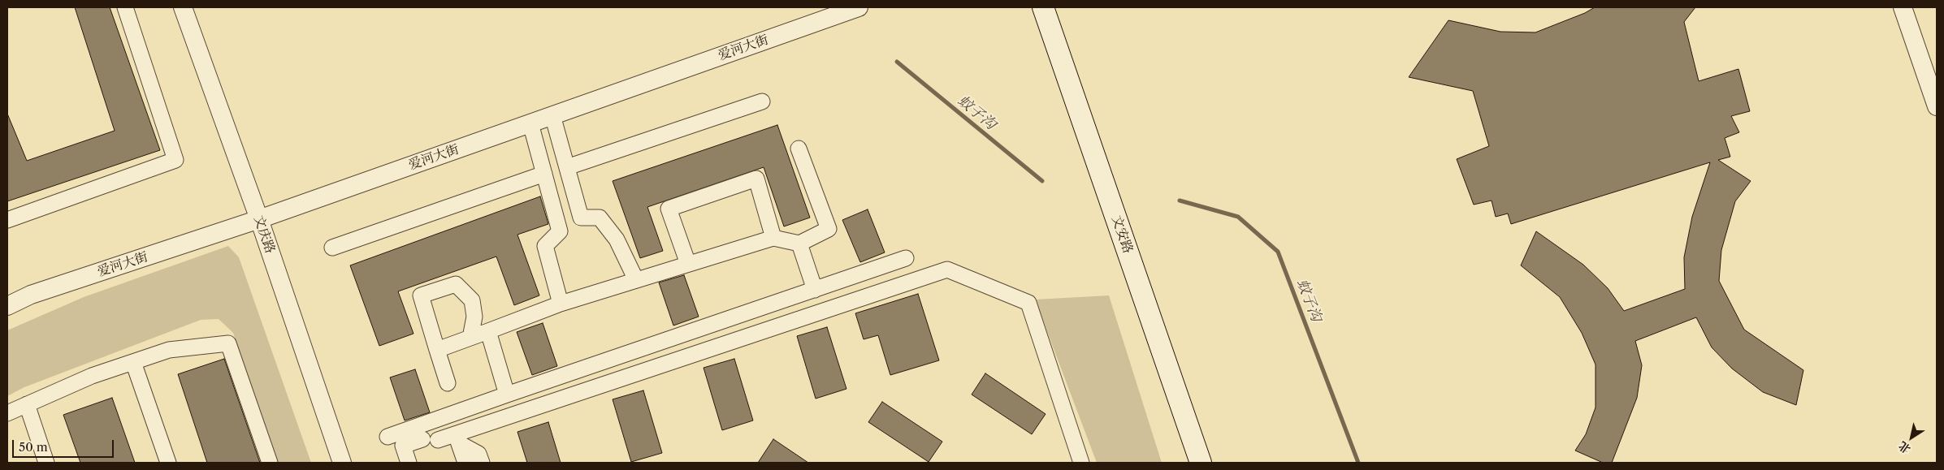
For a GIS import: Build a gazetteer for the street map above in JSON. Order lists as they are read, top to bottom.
{
  "streets": {
    "main road": ["文安路"],
    "street": ["爱河大街", "文庆路"]
  },
  "crossings": [
    ["爱河大街", "文庆路"]
  ],
  "water": ["蚊子沟"],
  "scale_bar": "50 m",
  "north": "bottom left"
}
